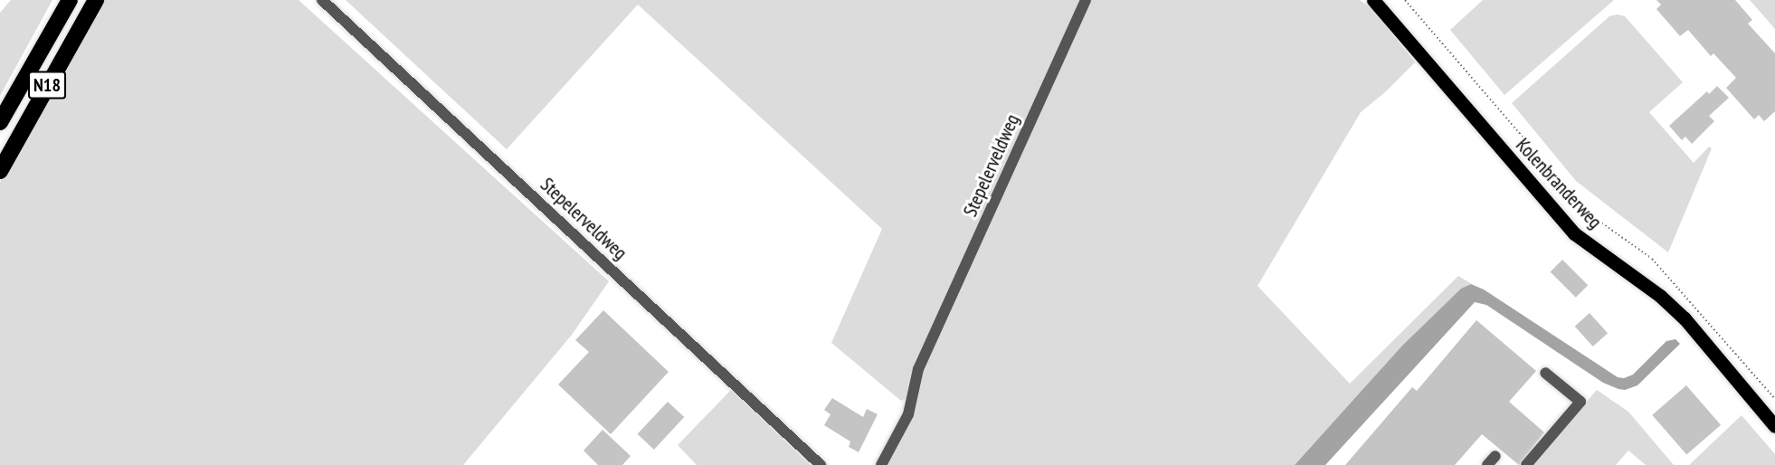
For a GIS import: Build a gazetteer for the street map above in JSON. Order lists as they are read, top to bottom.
{
  "streets": {
    "highway": ["N18"],
    "main road": ["Kolenbranderweg"],
    "street": ["Stepelerveldweg"]
  }
}
